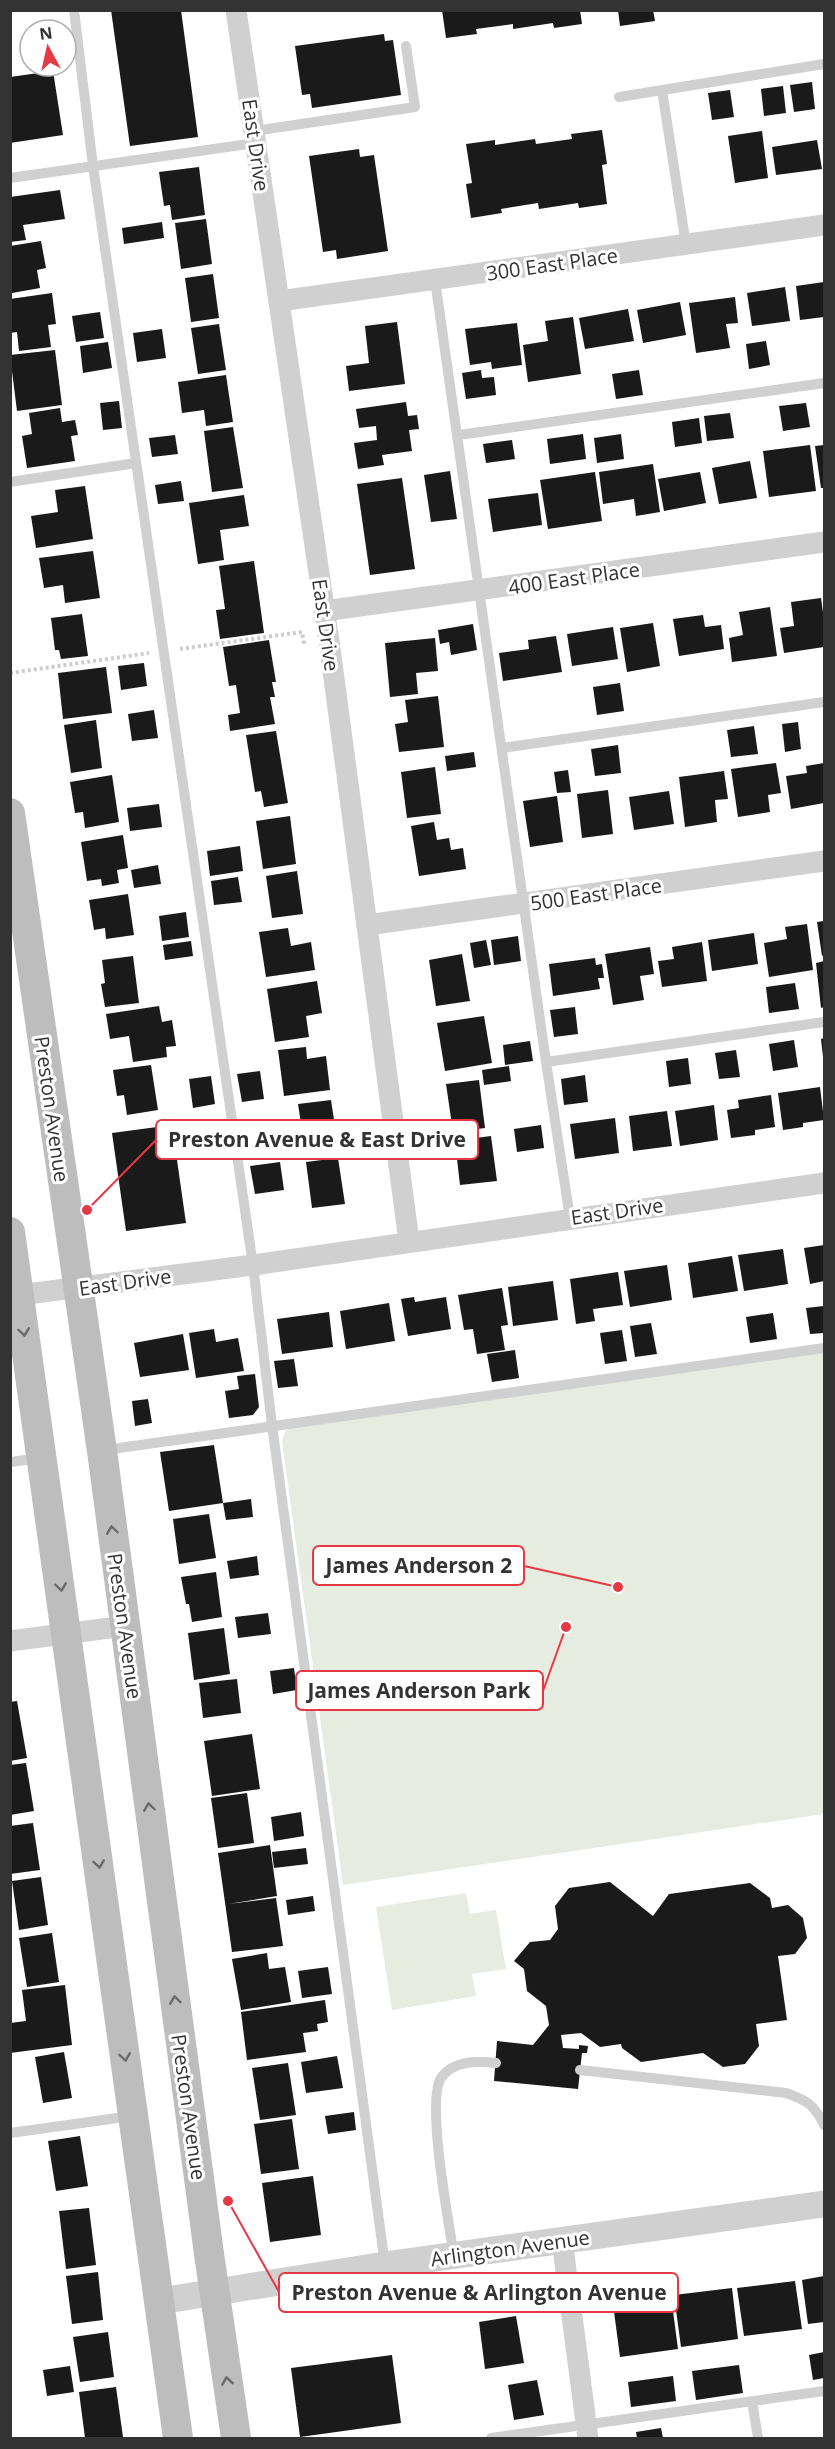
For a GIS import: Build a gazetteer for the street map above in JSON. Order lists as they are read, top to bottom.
{
  "streets": {
    "main road": ["Preston Avenue"],
    "street": [
      "East Drive",
      "300 East Place",
      "400 East Place",
      "500 East Place",
      "Arlington Avenue"
    ]
  },
  "crossings": [
    ["East Drive", "300 East Place"],
    ["East Drive", "400 East Place"],
    ["East Drive", "500 East Place"],
    ["East Drive", "Preston Avenue"],
    ["Preston Avenue", "Arlington Avenue"]
  ],
  "places": [
    "Preston Avenue & East Drive",
    "James Anderson 2",
    "James Anderson Park",
    "Preston Avenue & Arlington Avenue"
  ],
  "north": "top"
}
